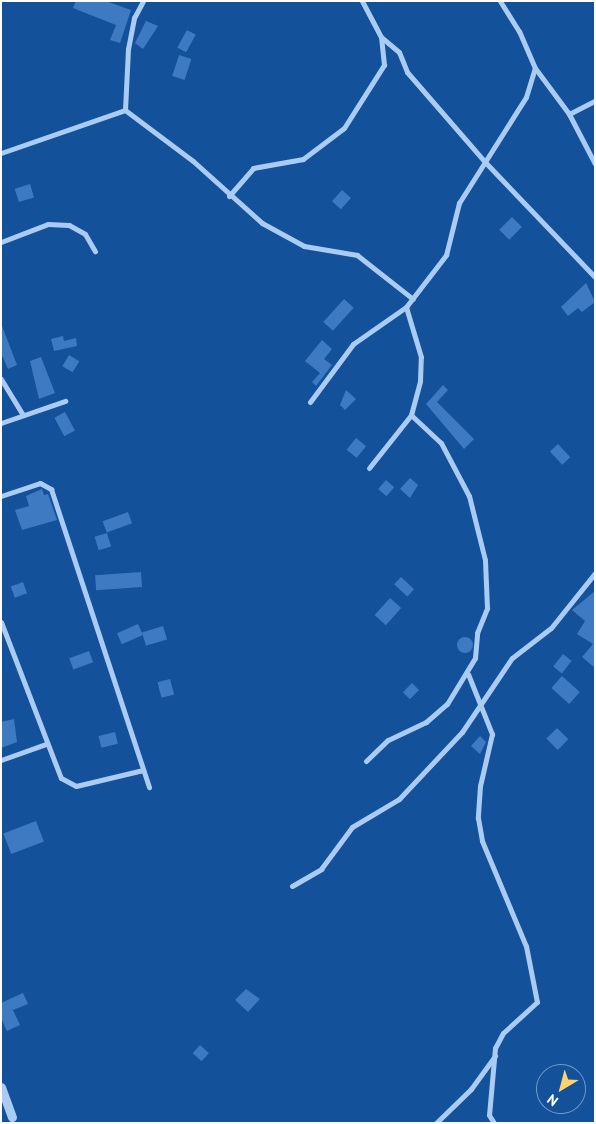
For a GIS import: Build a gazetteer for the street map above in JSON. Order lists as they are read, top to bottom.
{
  "north": "bottom left"
}
